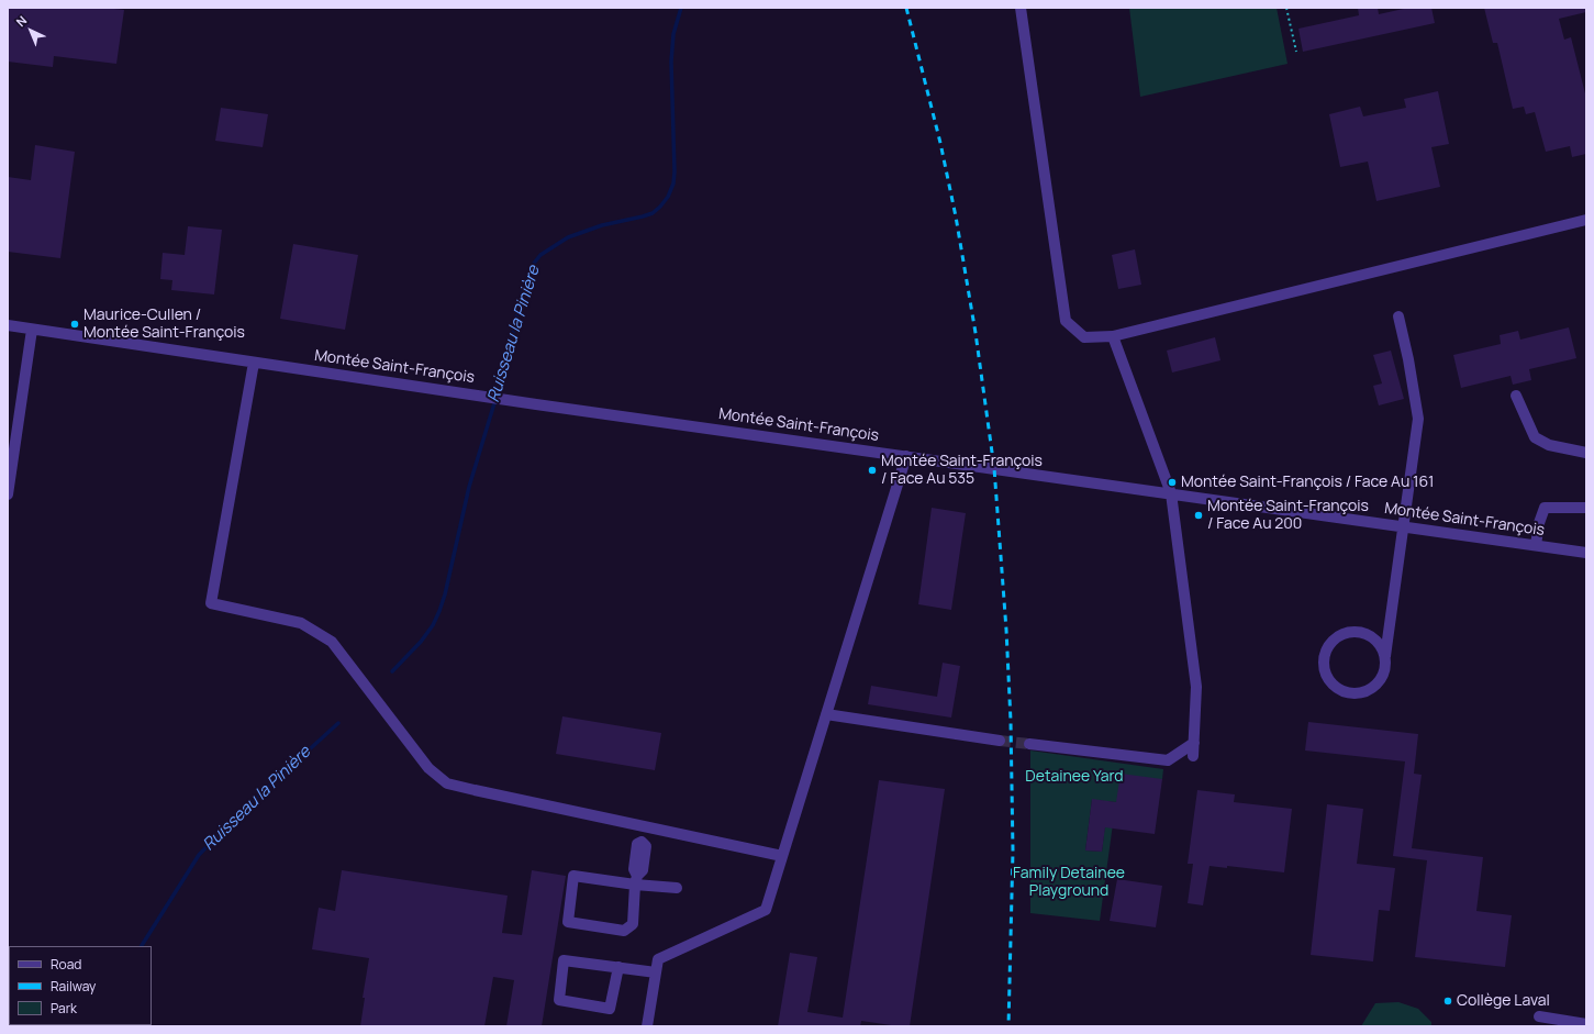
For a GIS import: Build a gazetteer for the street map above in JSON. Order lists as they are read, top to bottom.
{
  "streets": {
    "street": ["Montée Saint-François"]
  },
  "water": ["Ruisseau la Pinière"],
  "parks": ["Detainee Yard", "Family Detainee Playground"],
  "places": [
    "Maurice-Cullen / Montée Saint-François",
    "Montée Saint-François / Face Au 535",
    "Montée Saint-François / Face Au 161",
    "Montée Saint-François / Face Au 200",
    "Collège Laval"
  ],
  "legend": ["Road", "Railway", "Park"],
  "north": "top left"
}
